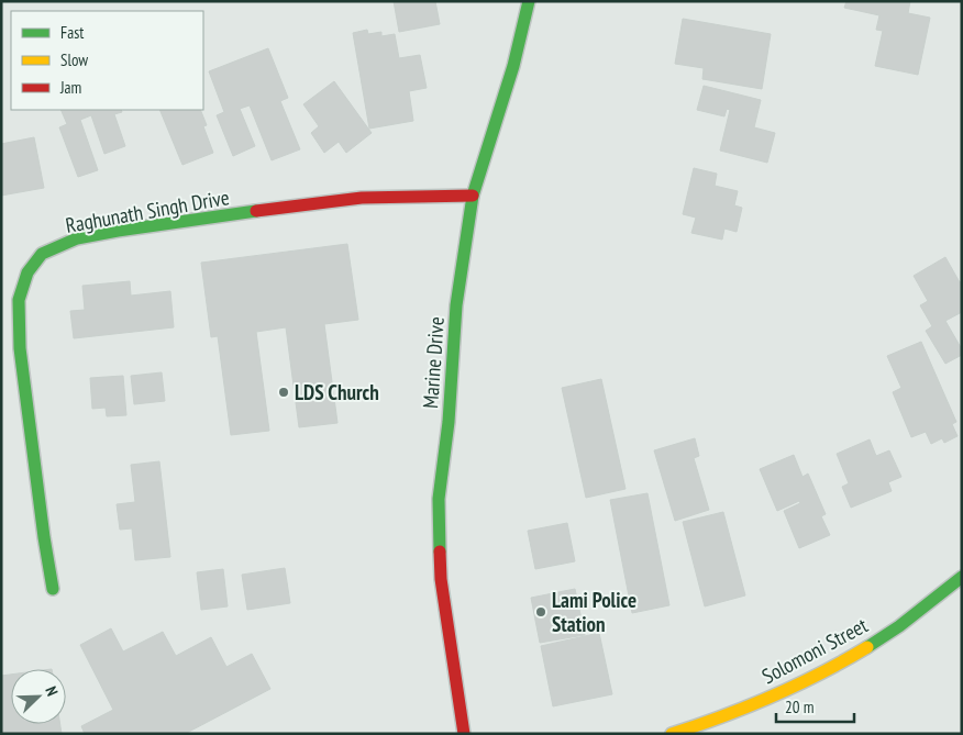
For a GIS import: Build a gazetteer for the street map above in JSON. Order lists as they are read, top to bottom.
{
  "streets": {
    "main road": ["Raghunath Singh Drive", "Marine Drive", "Solomoni Street"]
  },
  "crossings": [
    ["Raghunath Singh Drive", "Marine Drive"]
  ],
  "places": ["LDS Church", "Lami Police Station"],
  "legend": ["Fast", "Slow", "Jam"],
  "scale_bar": "20 m",
  "north": "top right"
}
